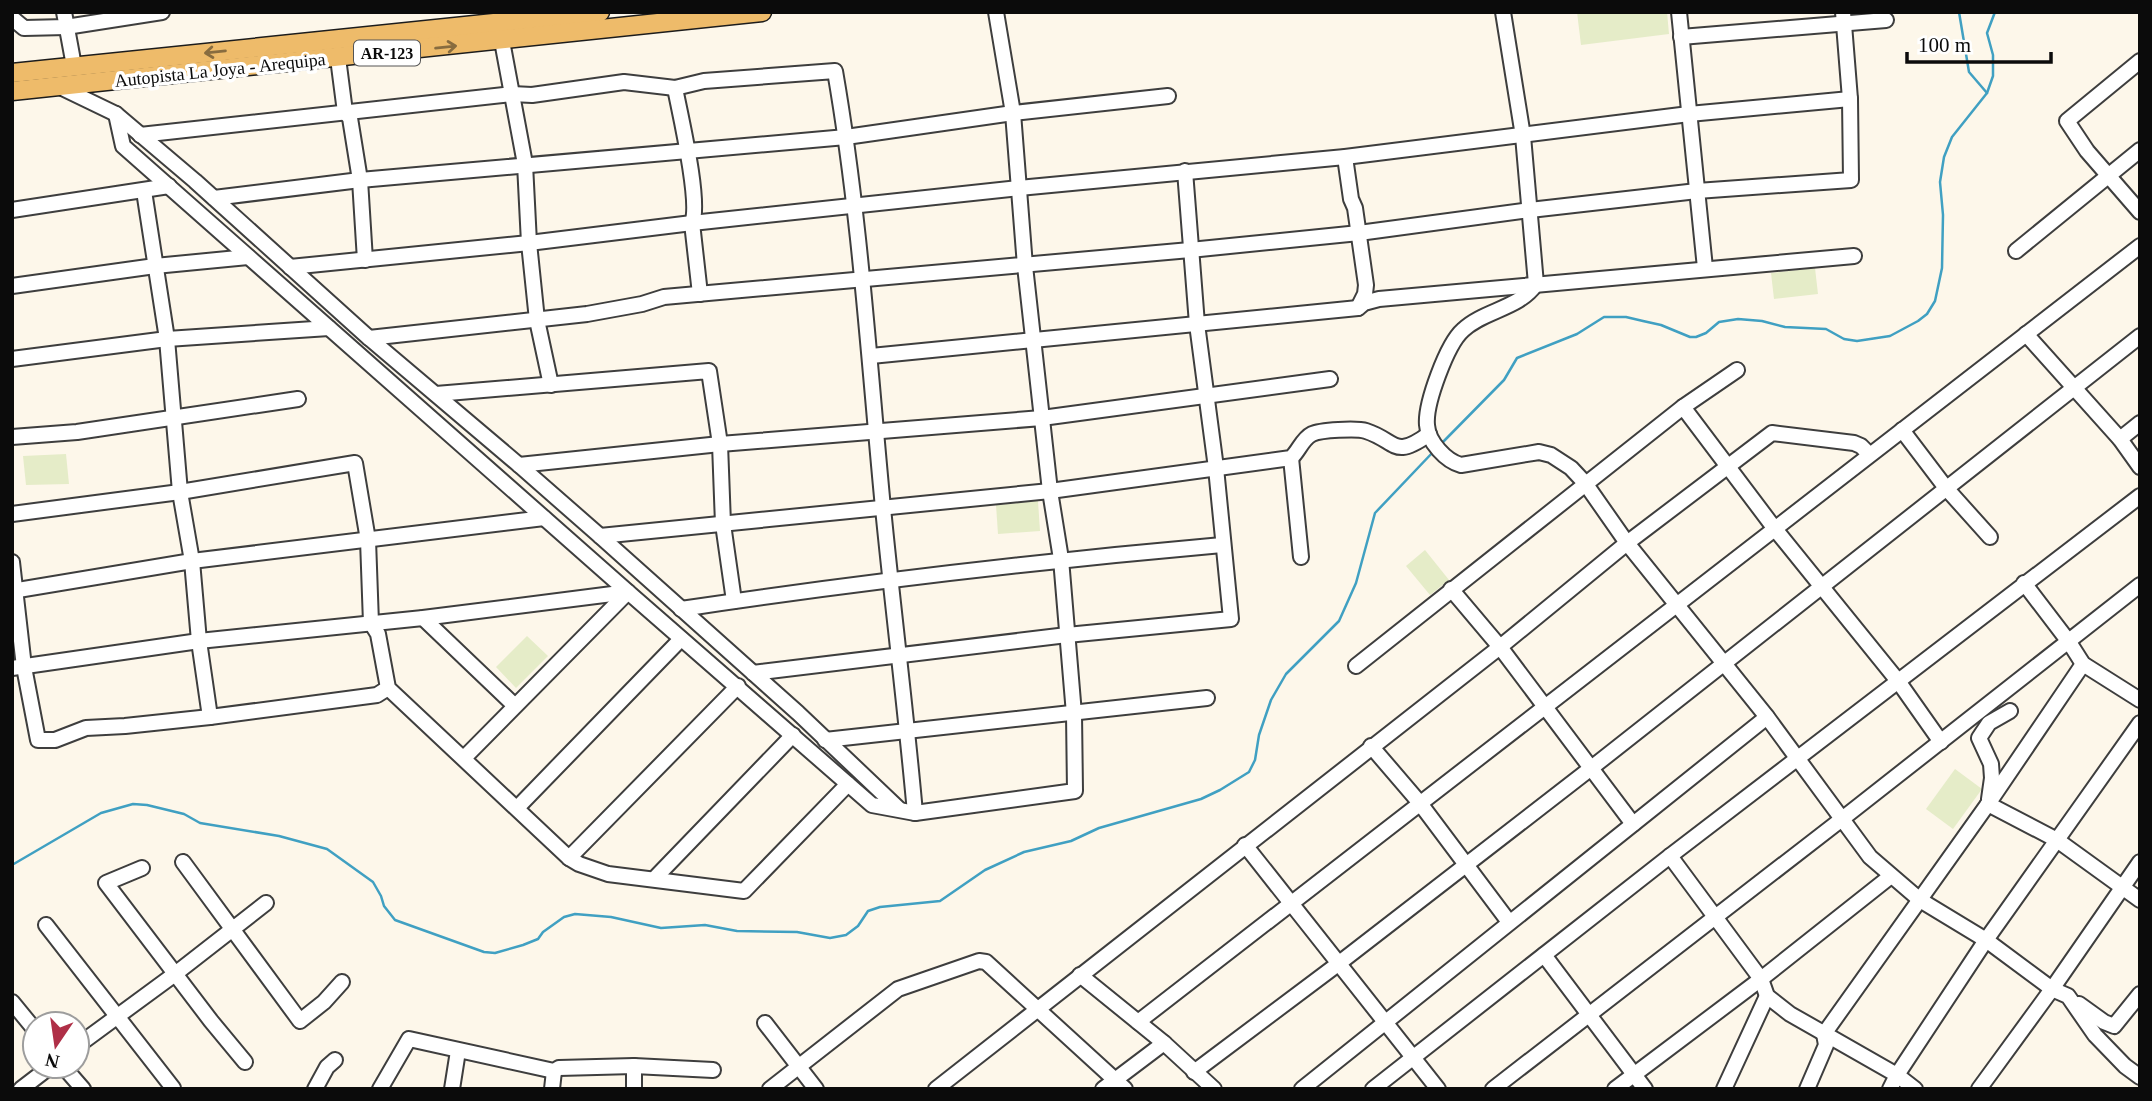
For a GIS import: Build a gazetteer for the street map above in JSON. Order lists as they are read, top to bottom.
{
  "streets": {
    "main road": ["AR-123", "Autopista La Joya - Arequipa"]
  },
  "scale_bar": "100 m",
  "north": "bottom"
}
